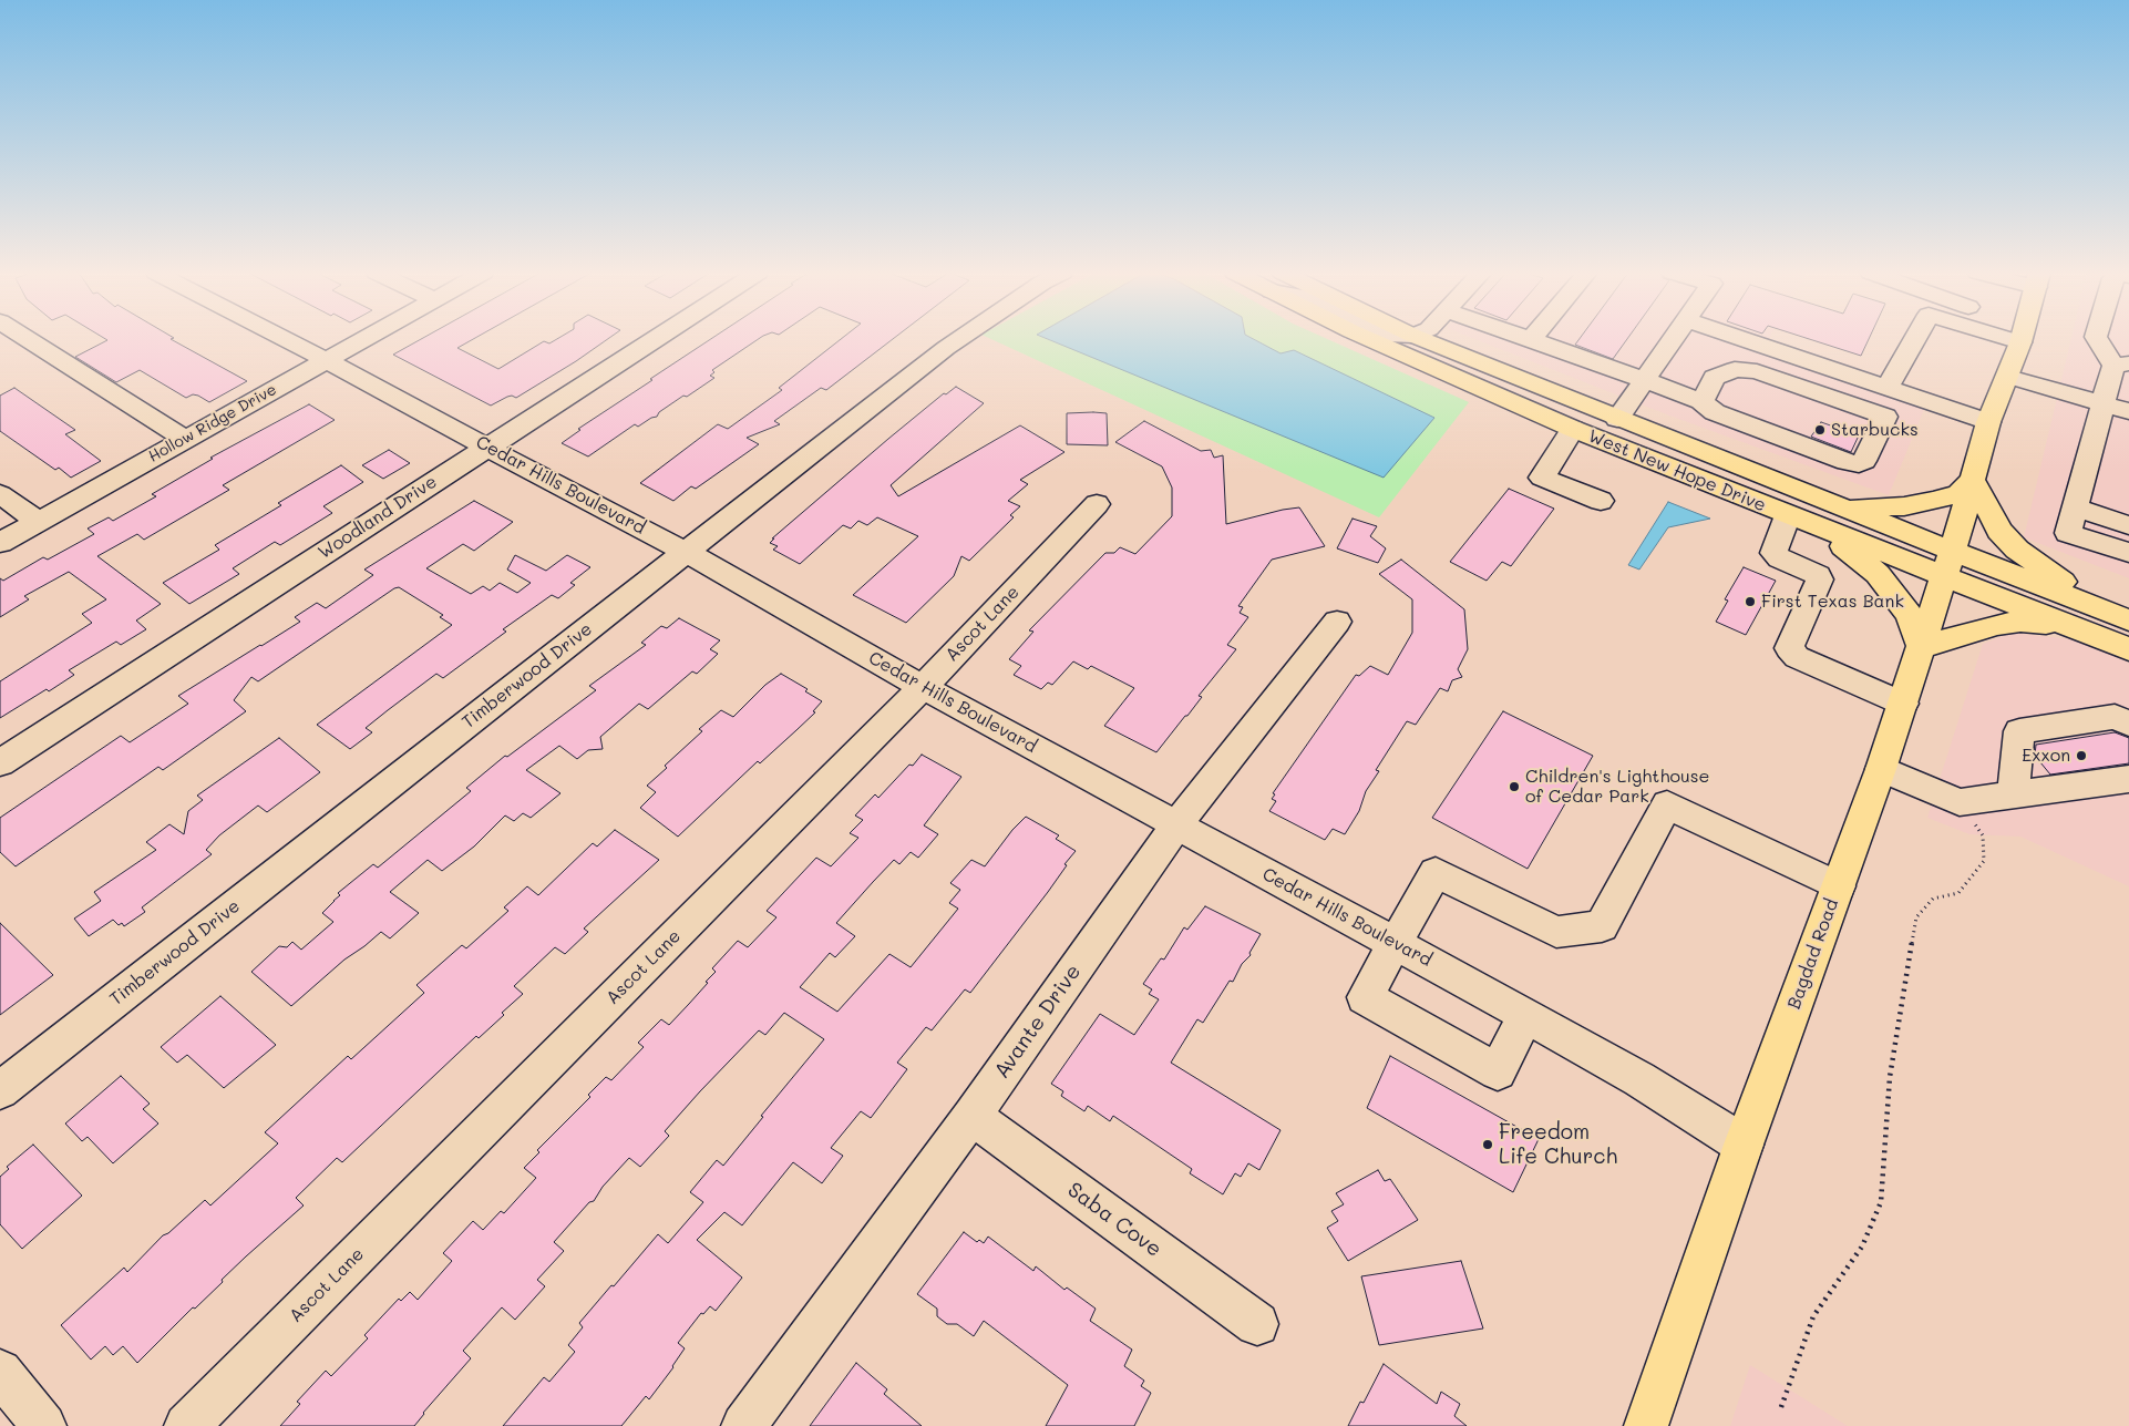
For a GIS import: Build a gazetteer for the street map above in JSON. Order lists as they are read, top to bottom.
{
  "streets": {
    "main road": ["West New Hope Drive", "Bagdad Road"],
    "street": [
      "Hollow Ridge Drive",
      "Cedar Hills Boulevard",
      "Woodland Drive",
      "Ascot Lane",
      "Timberwood Drive",
      "Avante Drive",
      "Saba Cove"
    ]
  },
  "crossings": [
    ["Hollow Ridge Drive", "Cedar Hills Boulevard"],
    ["West New Hope Drive", "Bagdad Road"],
    ["Cedar Hills Boulevard", "Woodland Drive"],
    ["Cedar Hills Boulevard", "Ascot Lane"],
    ["Cedar Hills Boulevard", "Timberwood Drive"],
    ["Cedar Hills Boulevard", "Bagdad Road"],
    ["Cedar Hills Boulevard", "Avante Drive"],
    ["Avante Drive", "Saba Cove"]
  ],
  "places": [
    "Starbucks",
    "First Texas Bank",
    "Exxon",
    "Children's Lighthouse of Cedar Park",
    "Freedom Life Church"
  ]
}
